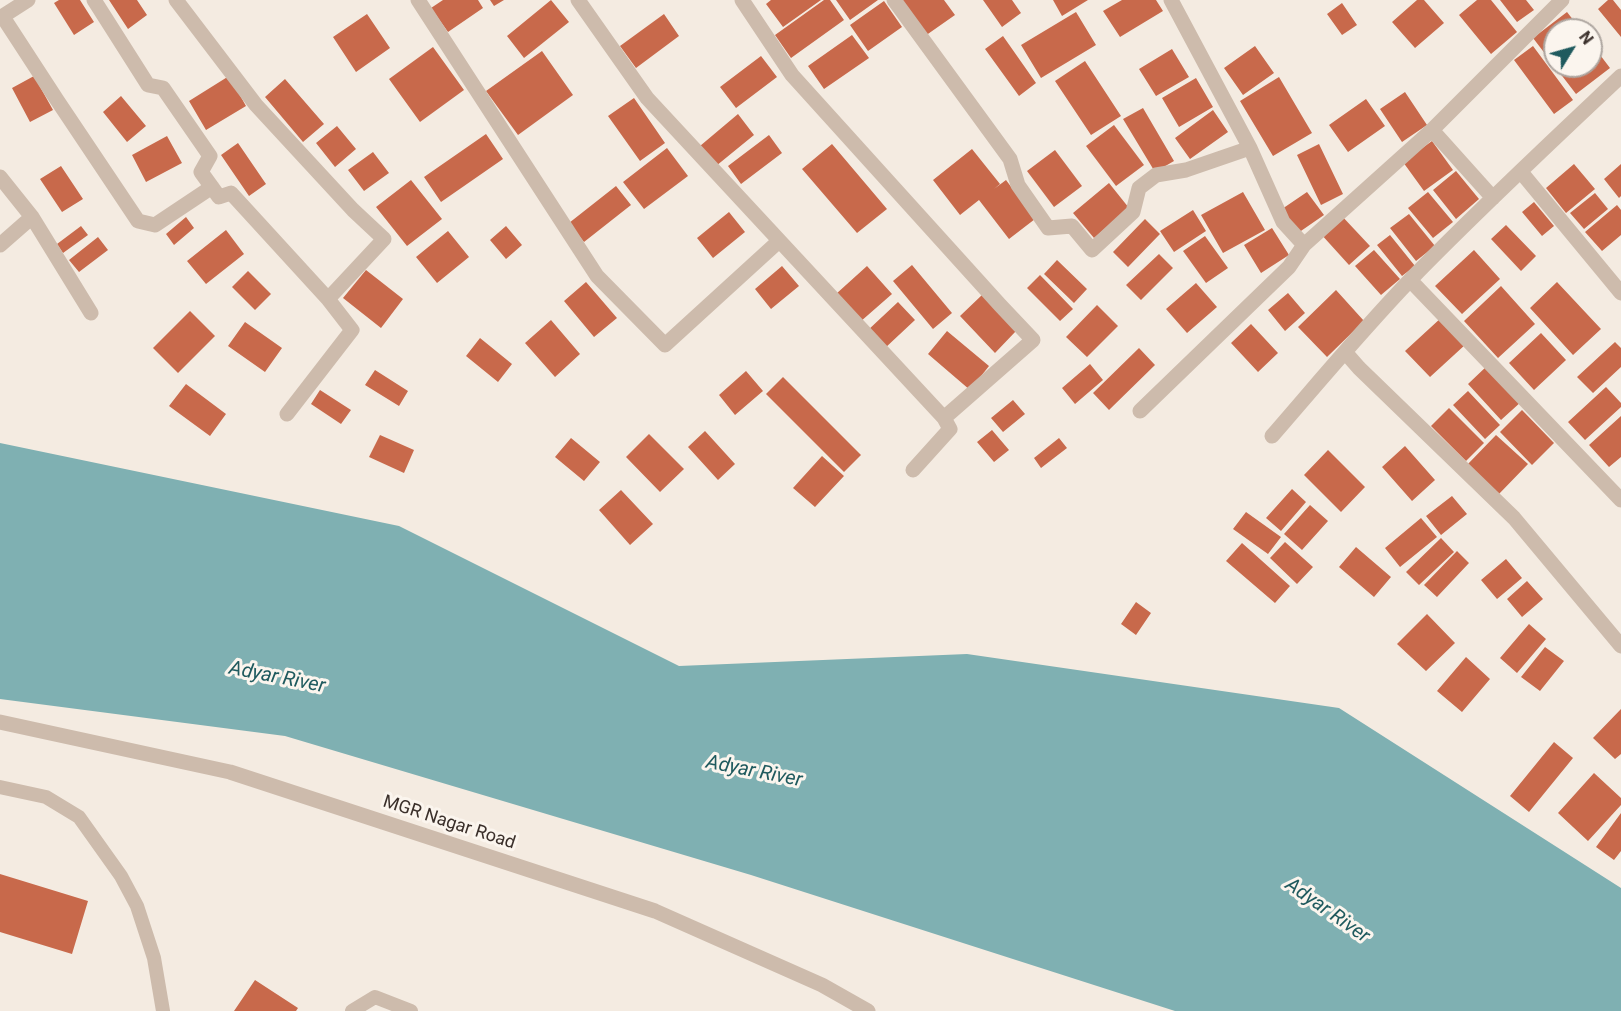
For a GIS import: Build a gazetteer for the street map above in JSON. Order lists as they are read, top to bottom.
{
  "streets": {
    "street": ["MGR Nagar Road"]
  },
  "water": ["Adyar River"],
  "north": "top right"
}
